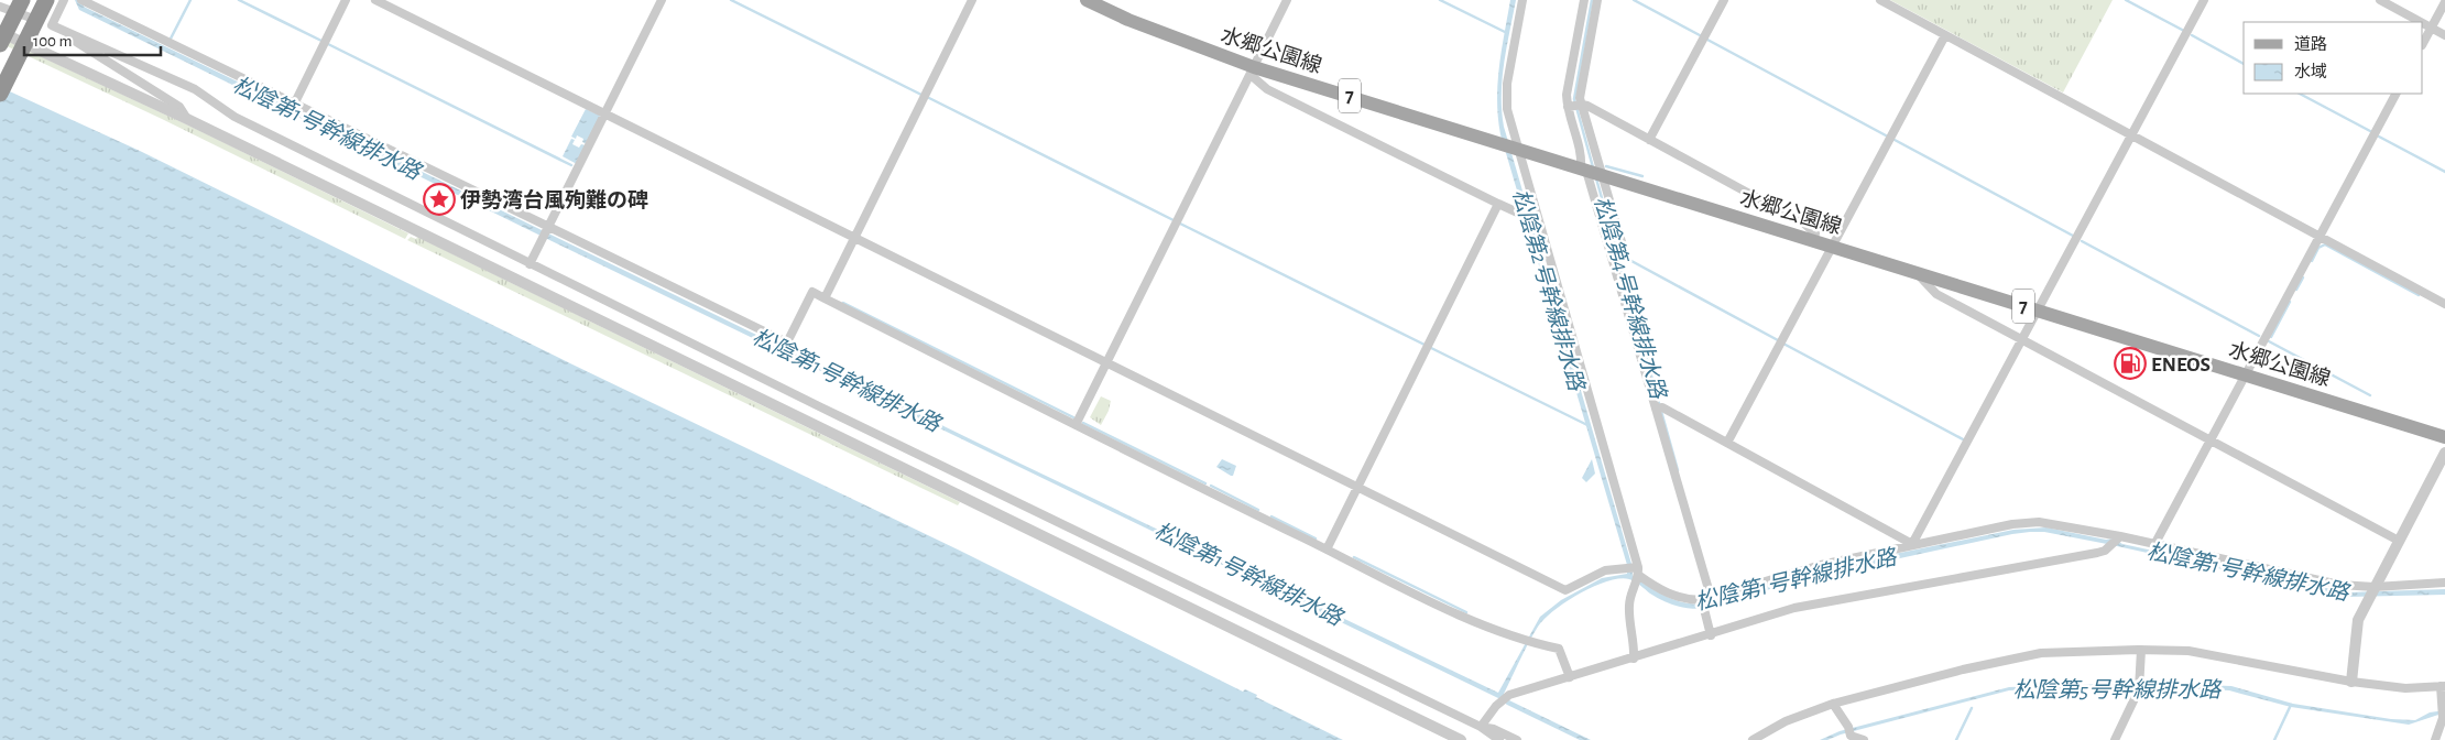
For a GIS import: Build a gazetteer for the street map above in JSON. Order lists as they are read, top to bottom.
{
  "streets": {
    "main road": ["水郷公園線", "7"]
  },
  "water": [
    "松陰第1号幹線排水路",
    "松陰第2号幹線排水路",
    "松陰第4号幹線排水路",
    "松陰第5号幹線排水路"
  ],
  "places": {
    "place": ["伊勢湾台風殉難の碑"],
    "fuel station": ["ENEOS"]
  },
  "legend": ["道路", "水域"],
  "scale_bar": "100 m"
}
